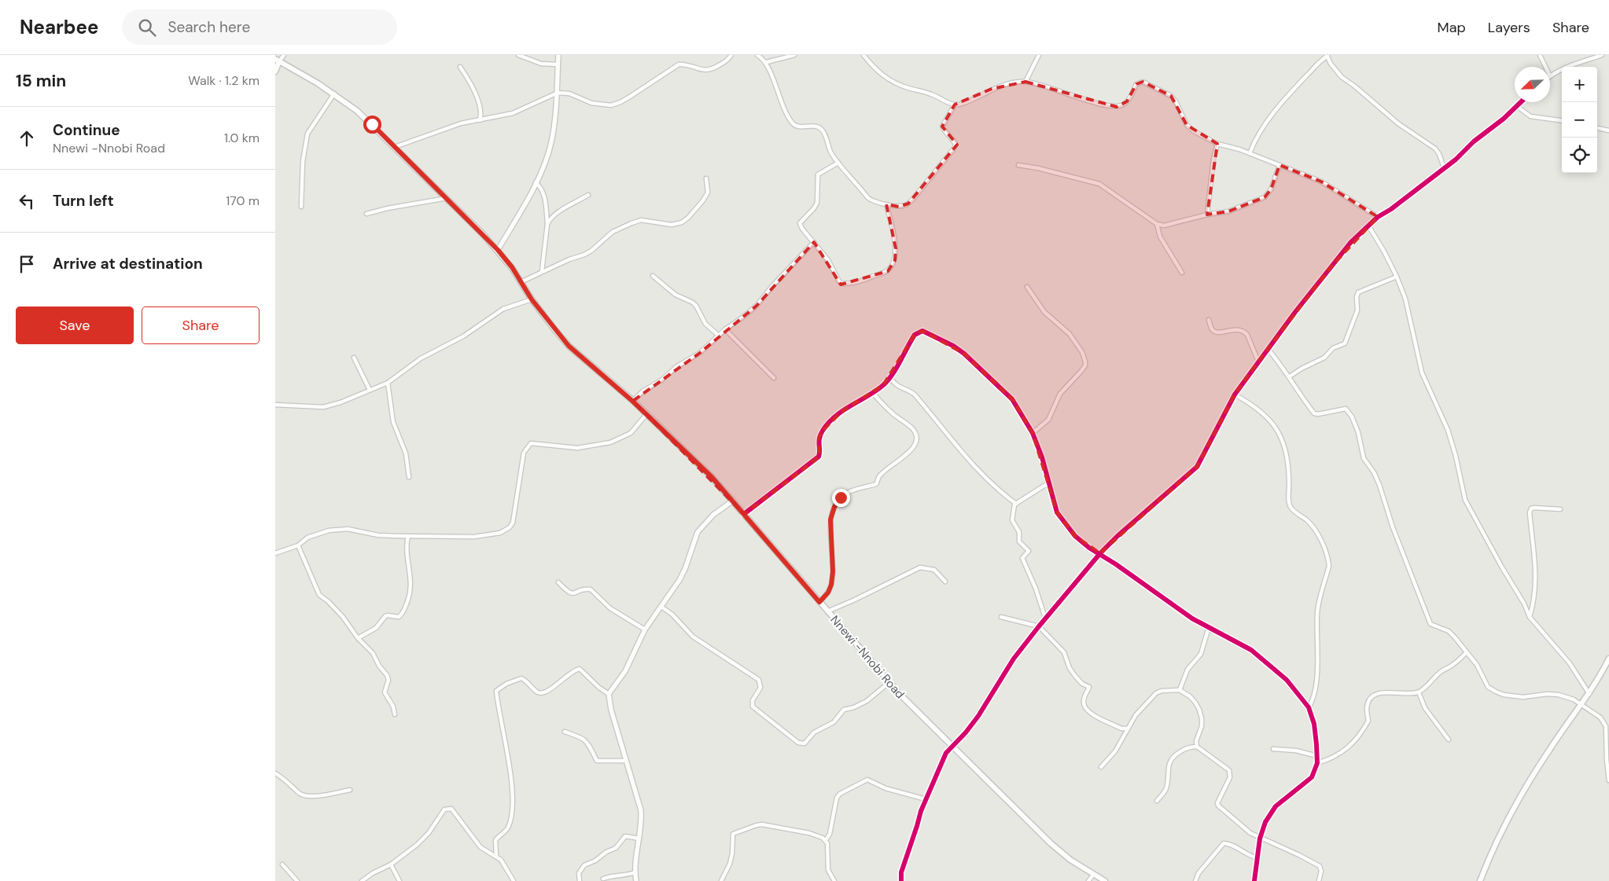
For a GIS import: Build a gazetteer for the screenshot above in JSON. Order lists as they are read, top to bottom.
{
  "streets": {
    "main road": ["Nnewi -Nnobi Road"]
  },
  "north": "bottom left",
  "page": {
    "header": "Nearbee",
    "search": "Search here",
    "nav": ["Map", "Layers", "Share"],
    "heading": ["15 min", "Walk · 1.2 km"],
    "map_buttons": ["+", "−"],
    "list": [
      ["Continue", "Nnewi -Nnobi Road", "1.0 km"],
      ["Turn left", "170 m"],
      "Arrive at destination"
    ],
    "buttons": ["Save", "Share"]
  }
}
